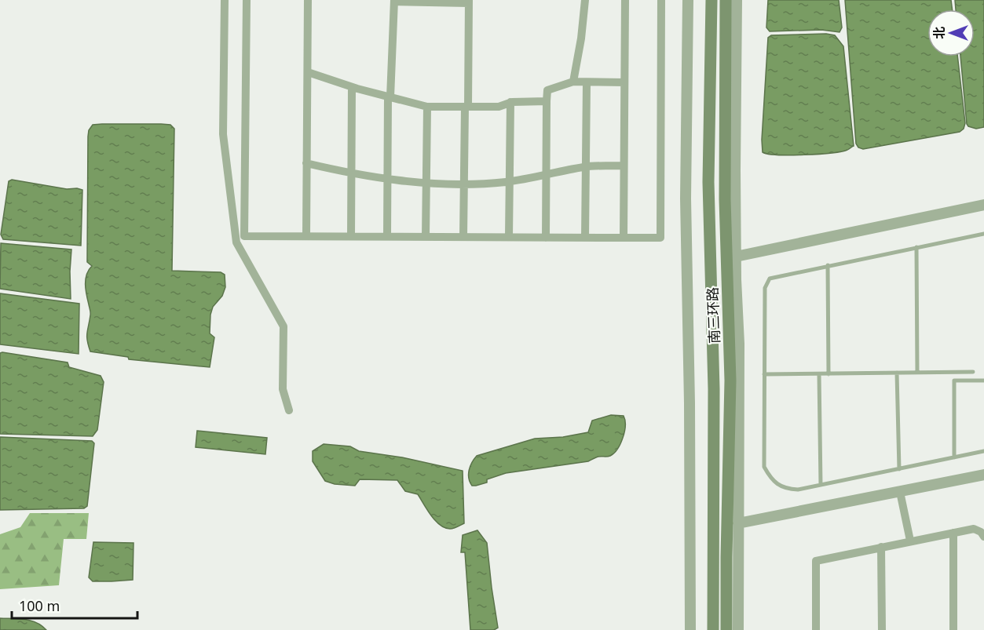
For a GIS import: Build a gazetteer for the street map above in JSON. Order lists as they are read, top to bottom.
{
  "streets": {
    "main road": ["南三环路"]
  },
  "scale_bar": "100 m",
  "north": "left"
}
